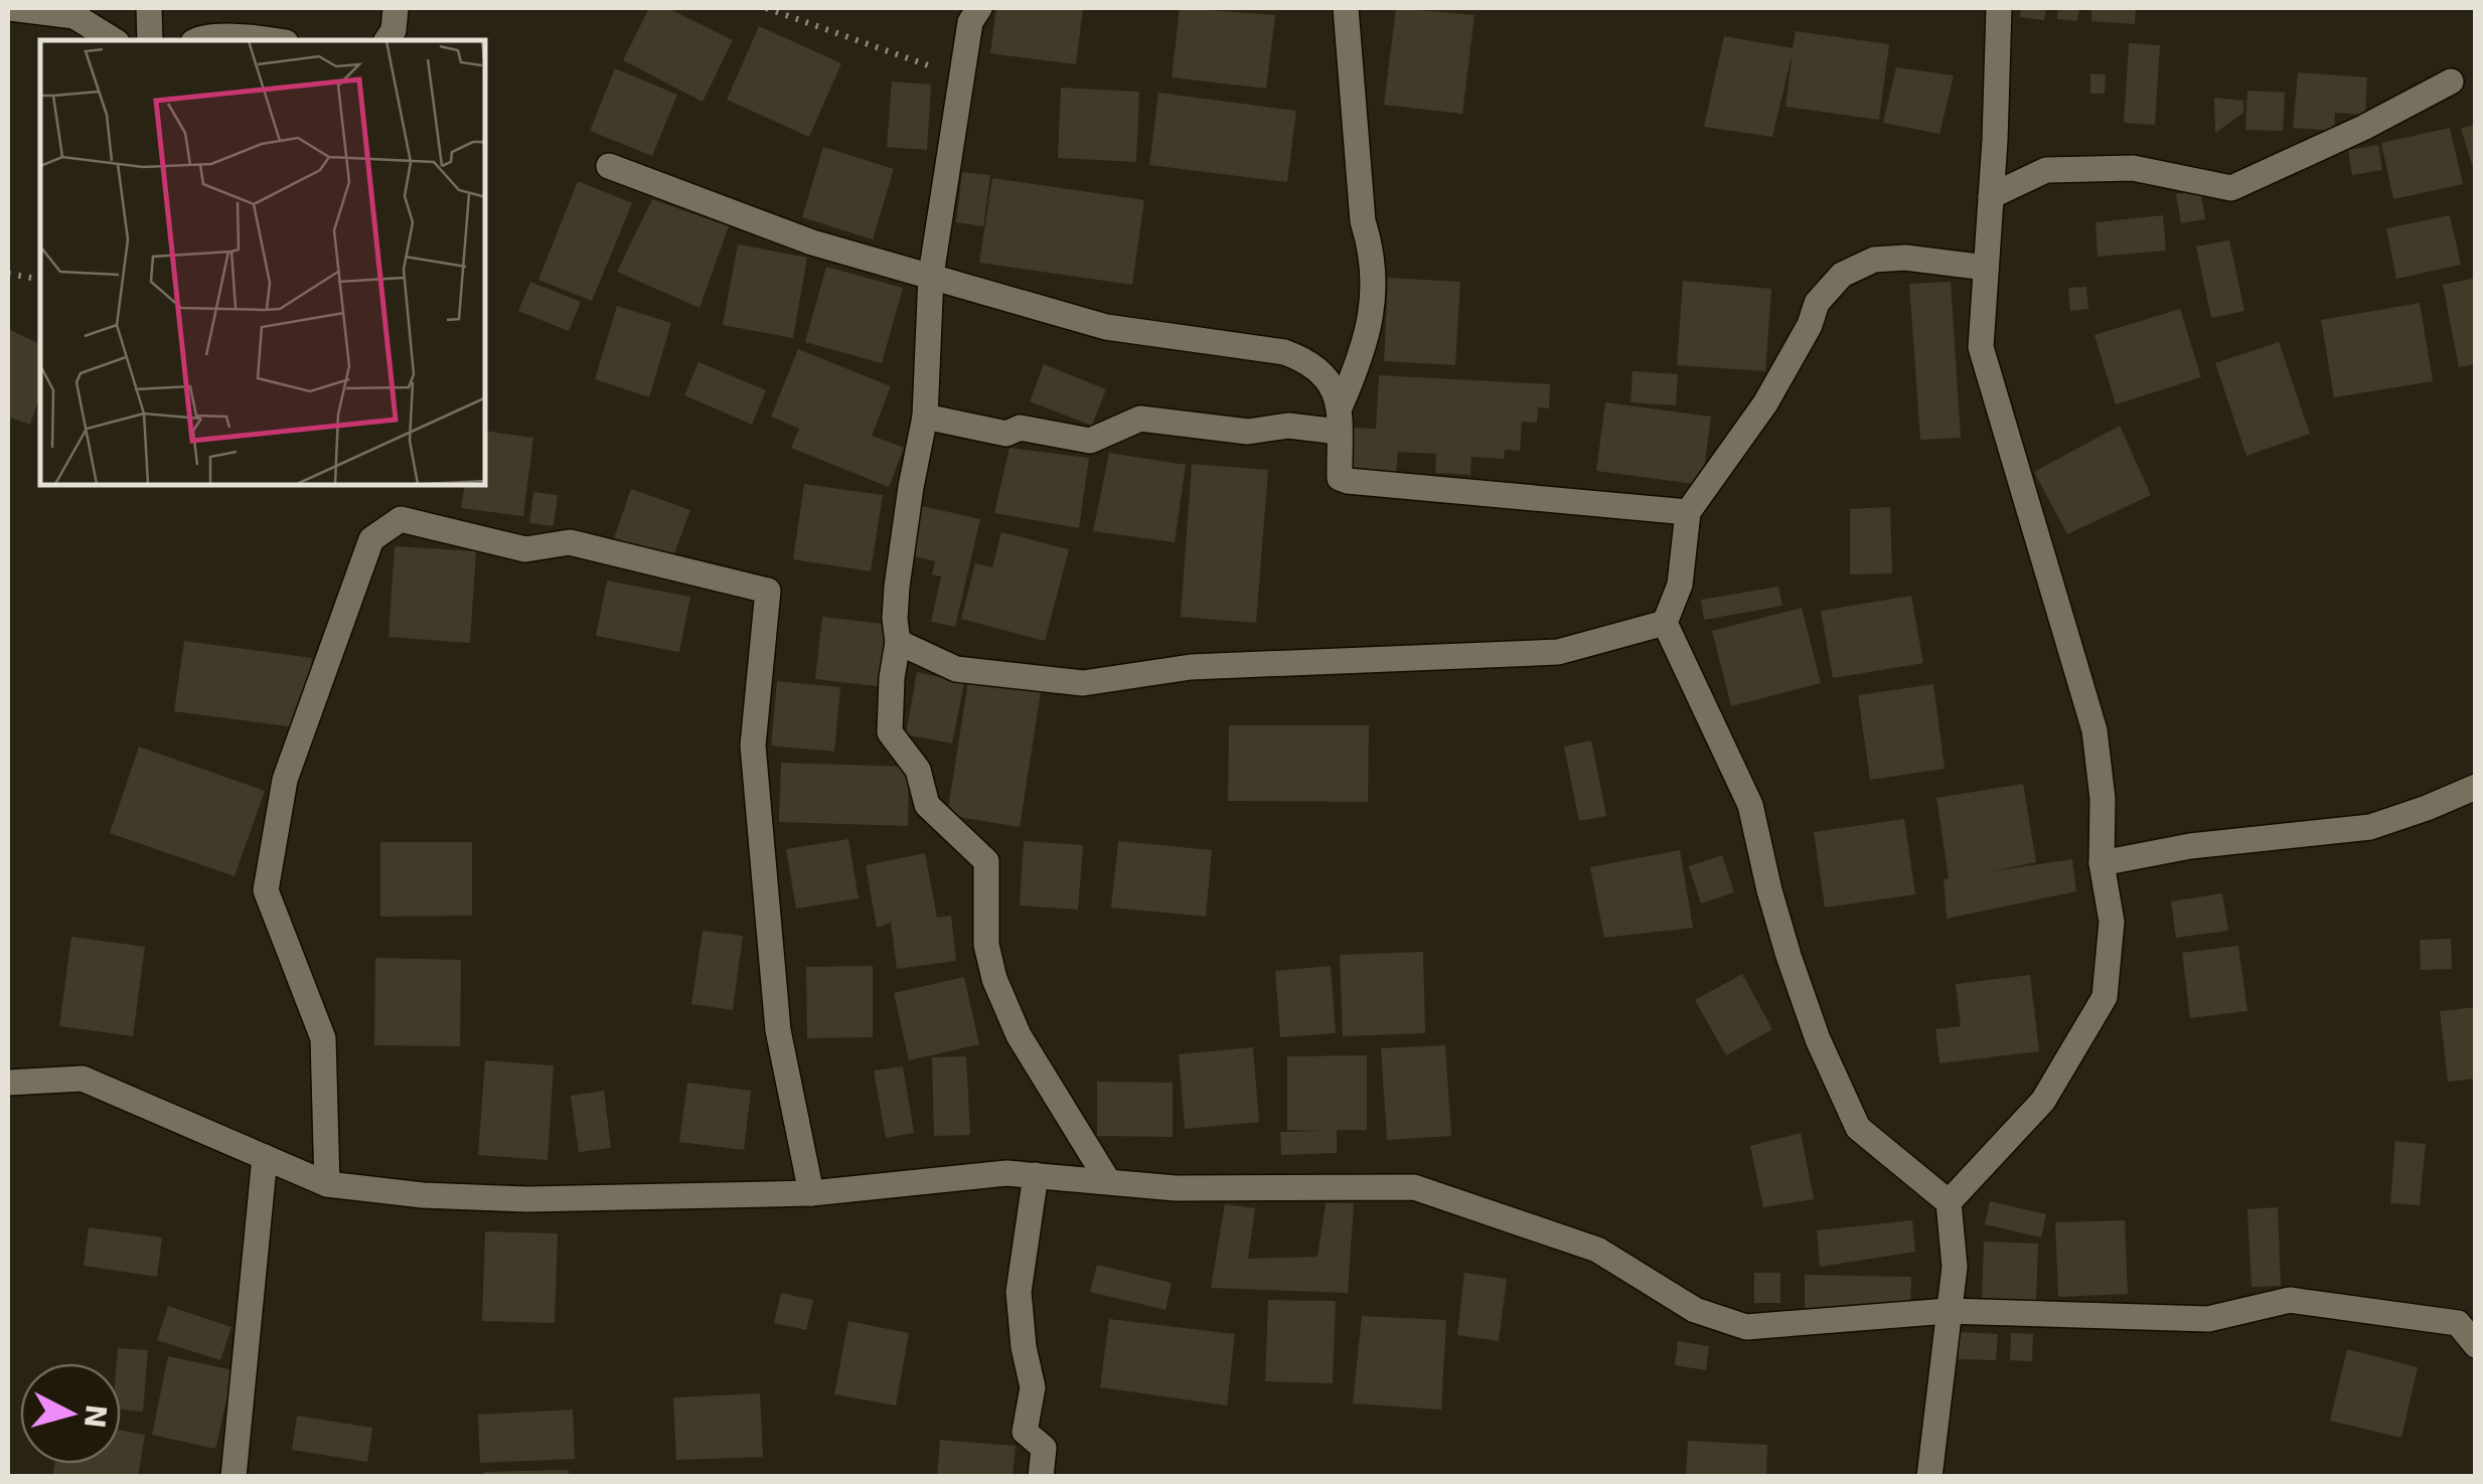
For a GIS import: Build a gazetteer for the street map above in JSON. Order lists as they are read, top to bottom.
{
  "north": "right"
}
